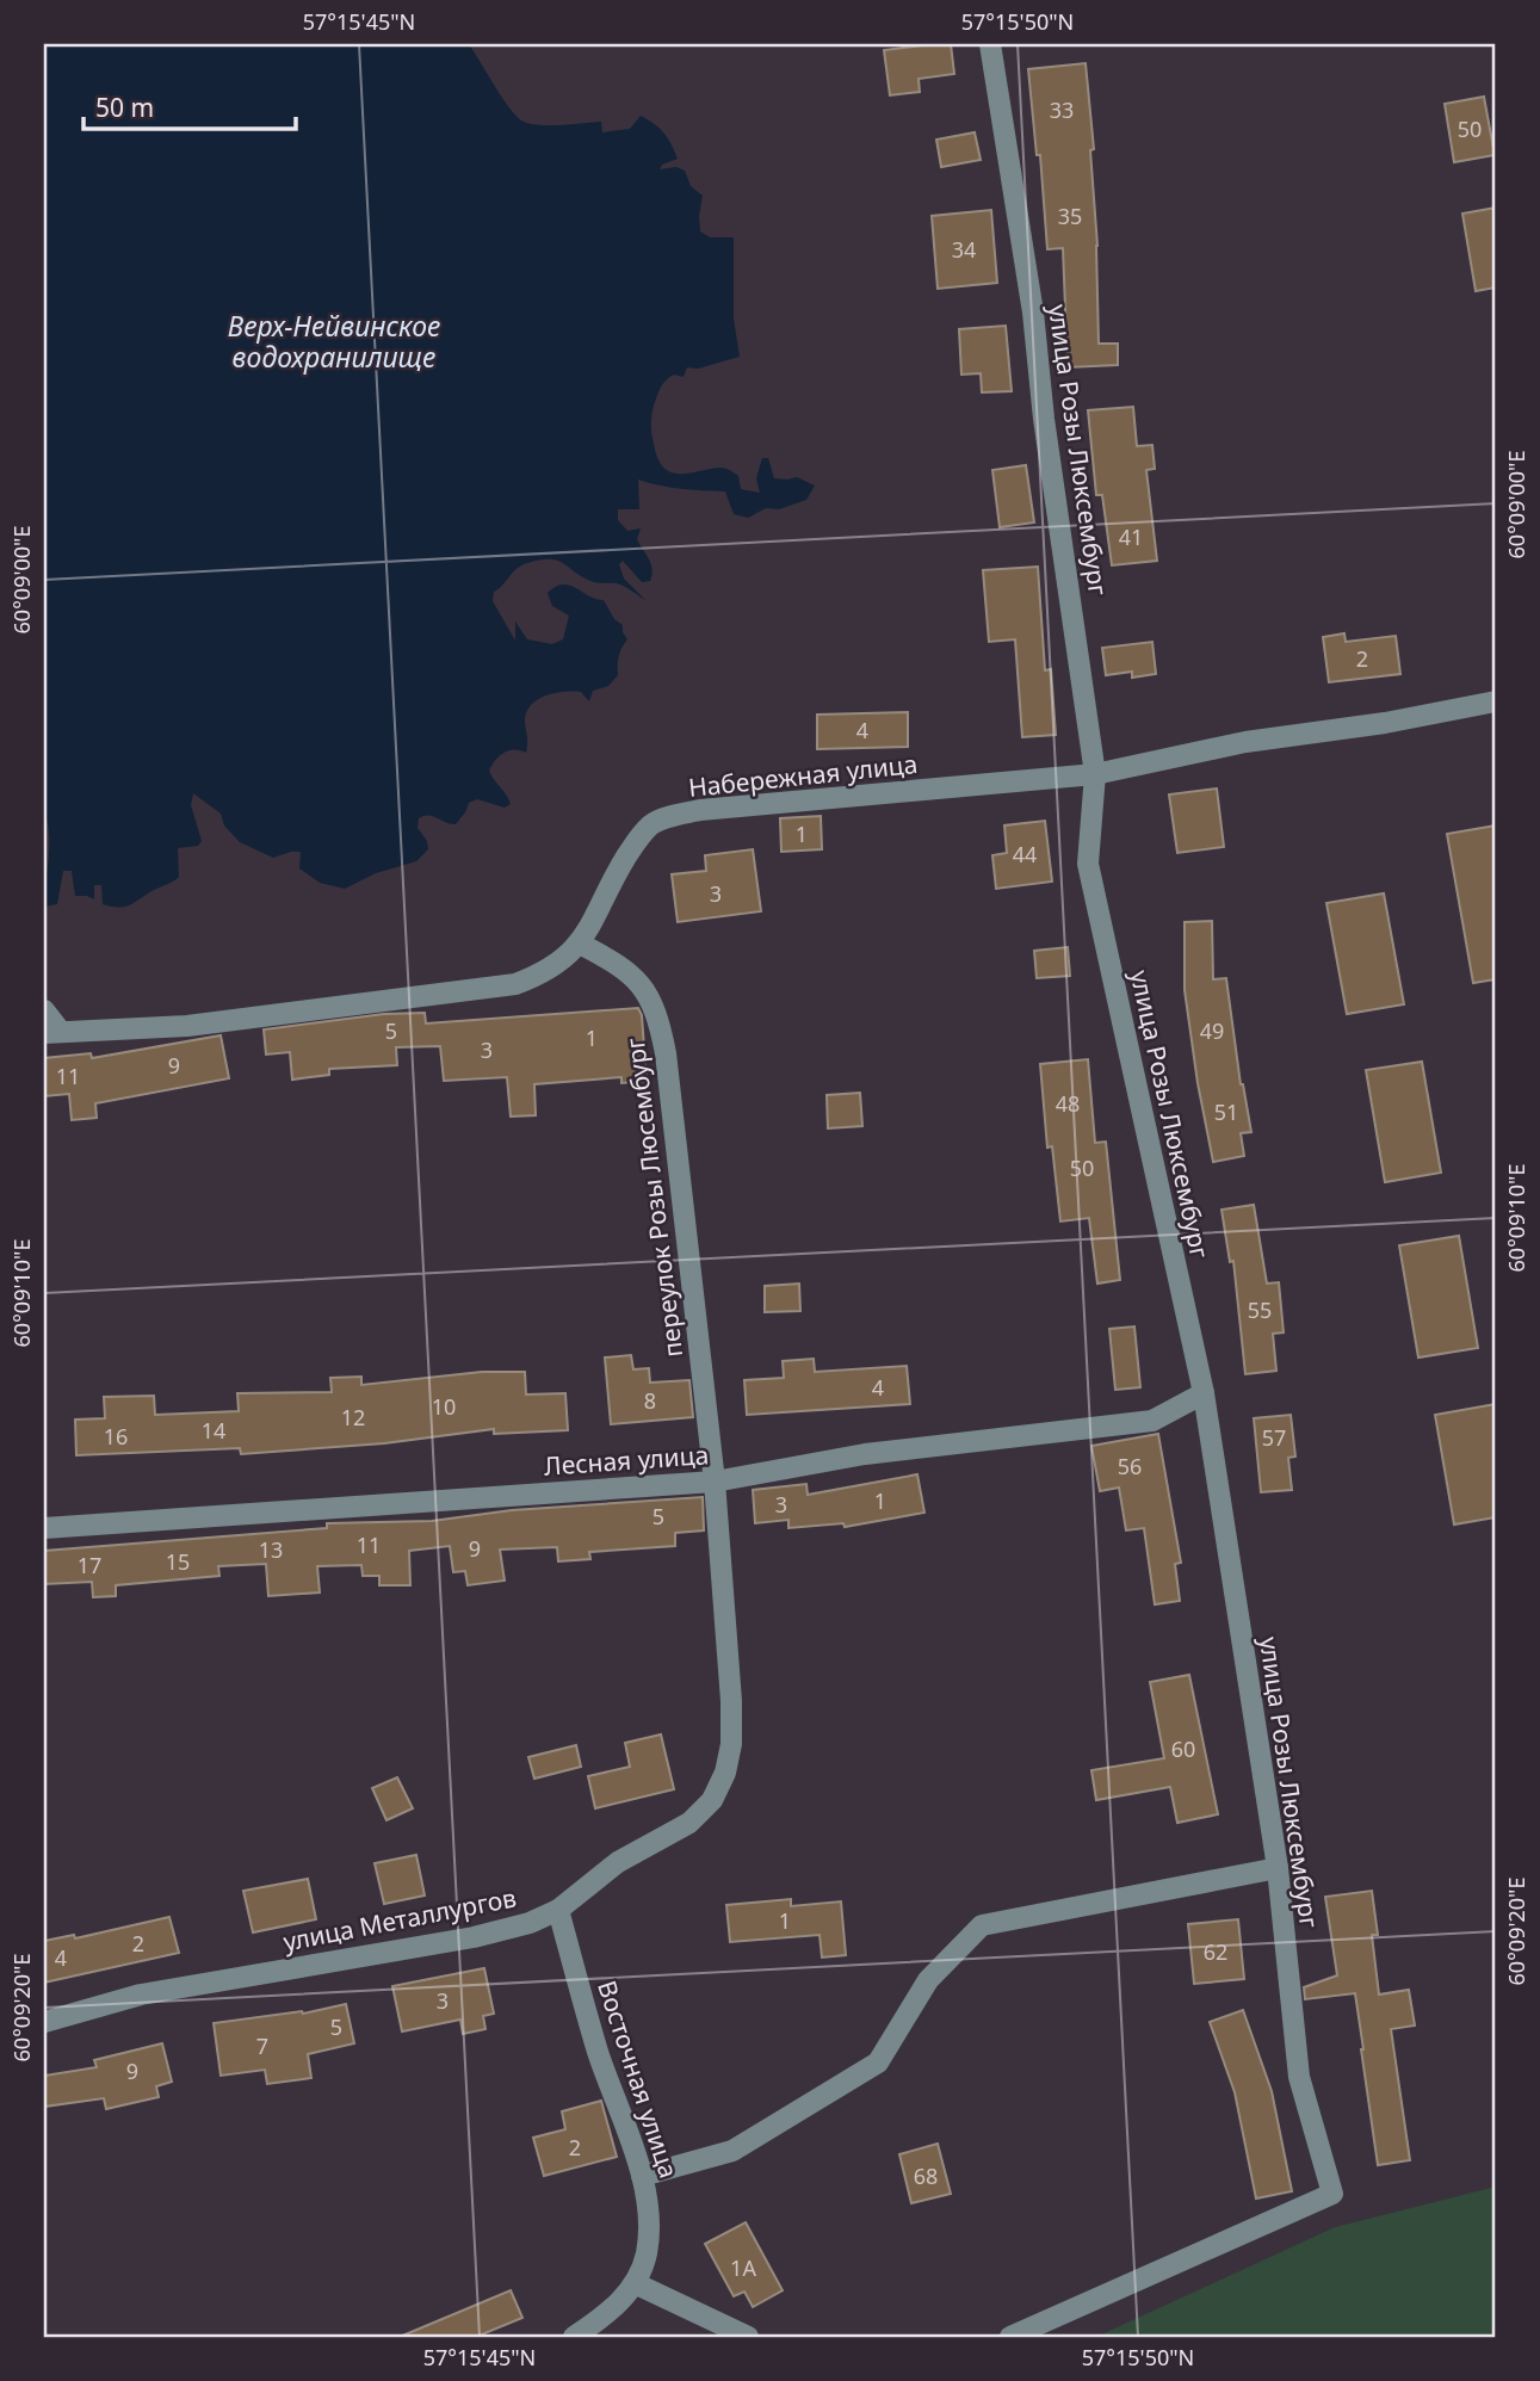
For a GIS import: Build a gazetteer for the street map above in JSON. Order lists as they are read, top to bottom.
{
  "streets": {
    "street": [
      "улица Розы Люксембург",
      "Набережная улица",
      "переулок Розы Люсембург",
      "Лесная улица",
      "улица Металлургов",
      "Восточная улица"
    ]
  },
  "crossings": [
    ["улица Розы Люксембург", "Набережная улица"],
    ["улица Розы Люксембург", "Лесная улица"],
    ["Набережная улица", "переулок Розы Люсембург"],
    ["переулок Розы Люсембург", "Лесная улица"],
    ["переулок Розы Люсембург", "улица Металлургов"],
    ["Лесная улица", "улица Металлургов"],
    ["улица Металлургов", "Восточная улица"]
  ],
  "water": ["Верх-Нейвинское водохранилище"],
  "house_numbers": [
    "33",
    "50",
    "35",
    "34",
    "41",
    "2",
    "4",
    "1",
    "44",
    "3",
    "5",
    "49",
    "1",
    "3",
    "9",
    "11",
    "48",
    "51",
    "50",
    "55",
    "4",
    "8",
    "10",
    "12",
    "14",
    "16",
    "57",
    "56",
    "1",
    "3",
    "5",
    "11",
    "9",
    "13",
    "15",
    "17",
    "60",
    "1",
    "2",
    "62",
    "4",
    "3",
    "5",
    "7",
    "9",
    "2",
    "68",
    "1А"
  ],
  "scale_bar": "50 m",
  "coordinates": [
    "57°15'45\"N",
    "57°15'50\"N",
    "60°09'00\"E",
    "60°09'10\"E",
    "60°09'20\"E"
  ]
}
